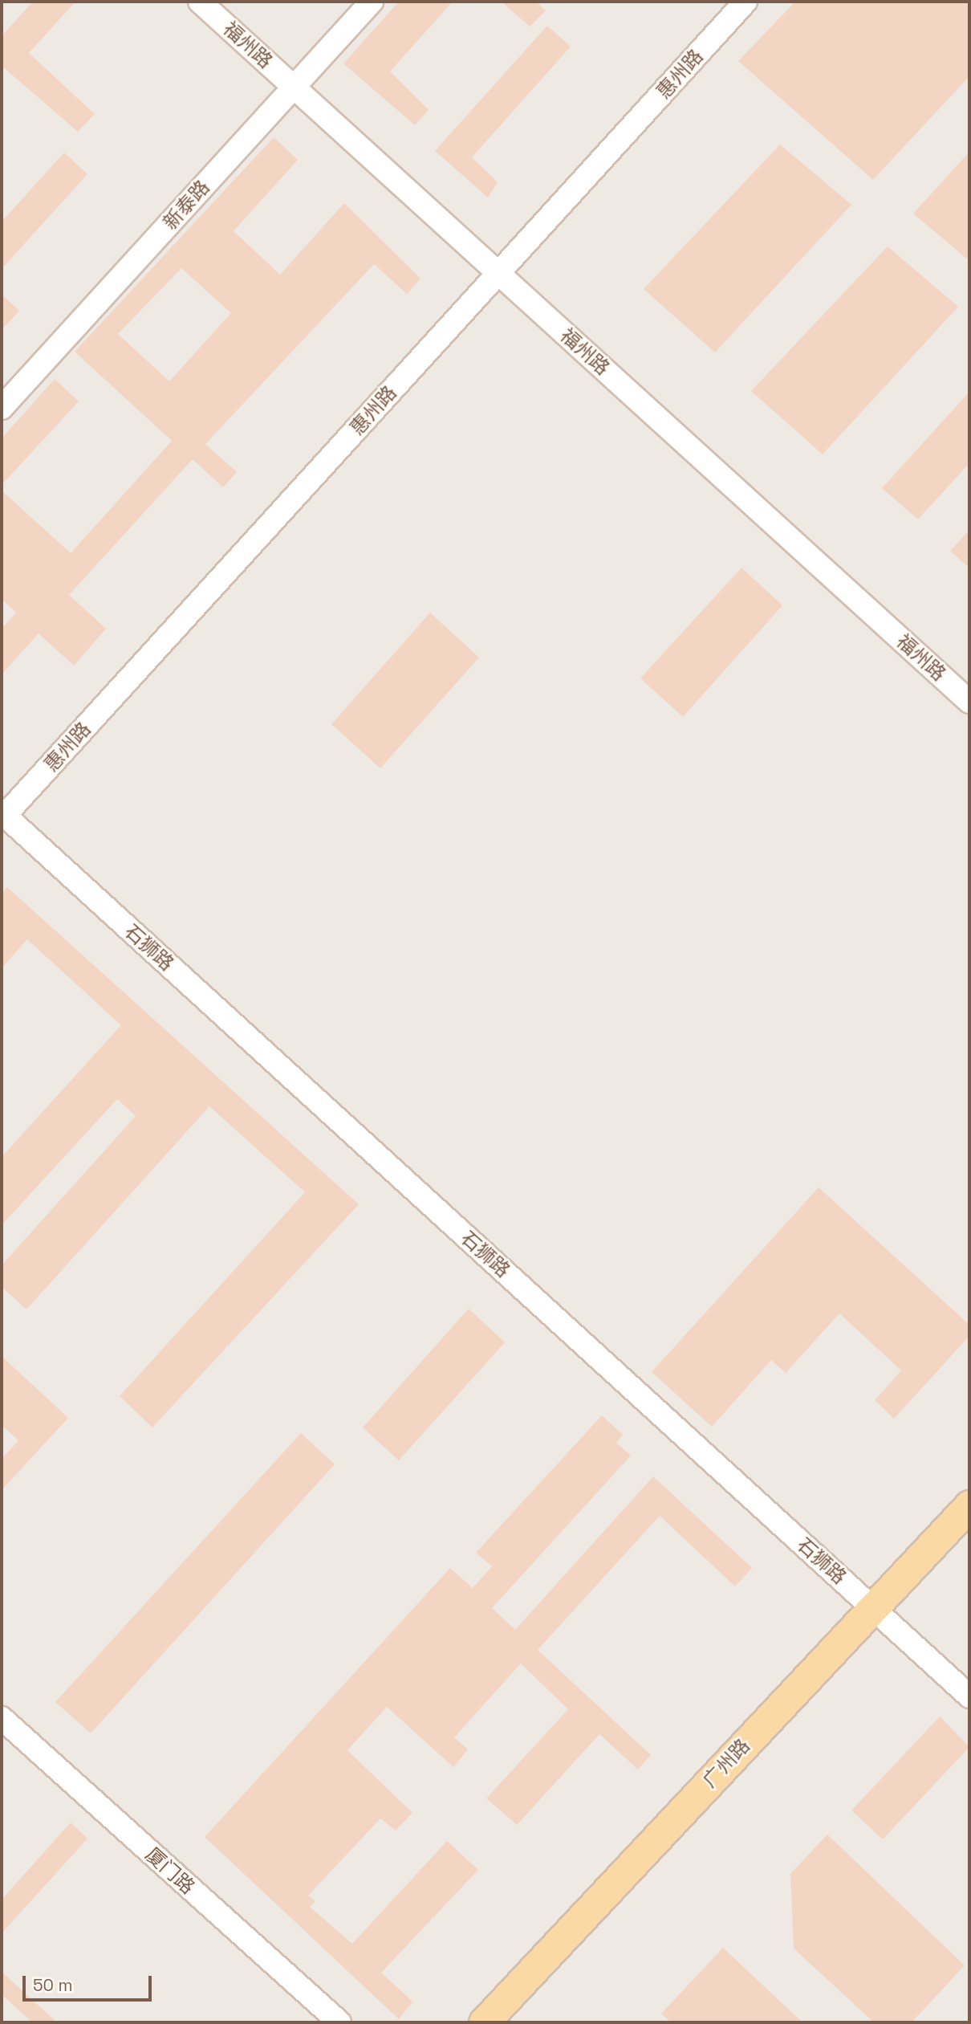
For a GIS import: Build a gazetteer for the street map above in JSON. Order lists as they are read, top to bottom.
{
  "streets": {
    "main road": ["广州路"],
    "street": [
      "福州路",
      "惠州路",
      "新泰路",
      "石狮路",
      "厦门路"
    ]
  },
  "crossings": [
    ["福州路", "新泰路"],
    ["石狮路", "广州路"]
  ],
  "scale_bar": "50 m"
}
